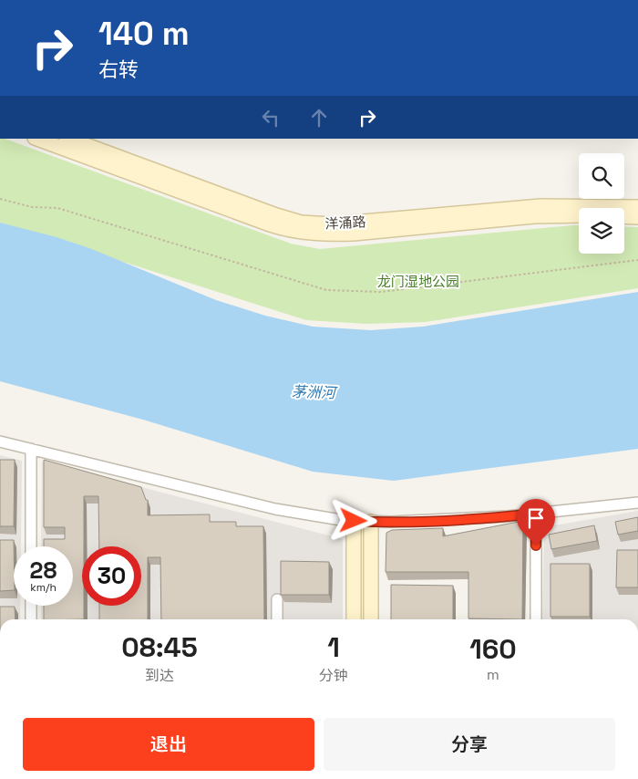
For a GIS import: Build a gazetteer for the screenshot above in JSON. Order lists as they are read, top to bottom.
{
  "streets": {
    "street": ["洋涌路"]
  },
  "water": ["茅洲河"],
  "parks": ["龙门湿地公园"],
  "page": {
    "turn": ["140 m", "右转"],
    "speed": "28 km/h",
    "limit": "30",
    "eta": [
      "08:45",
      "到达",
      "1",
      "分钟",
      "160",
      "m"
    ],
    "buttons": ["退出", "分享"]
  }
}
